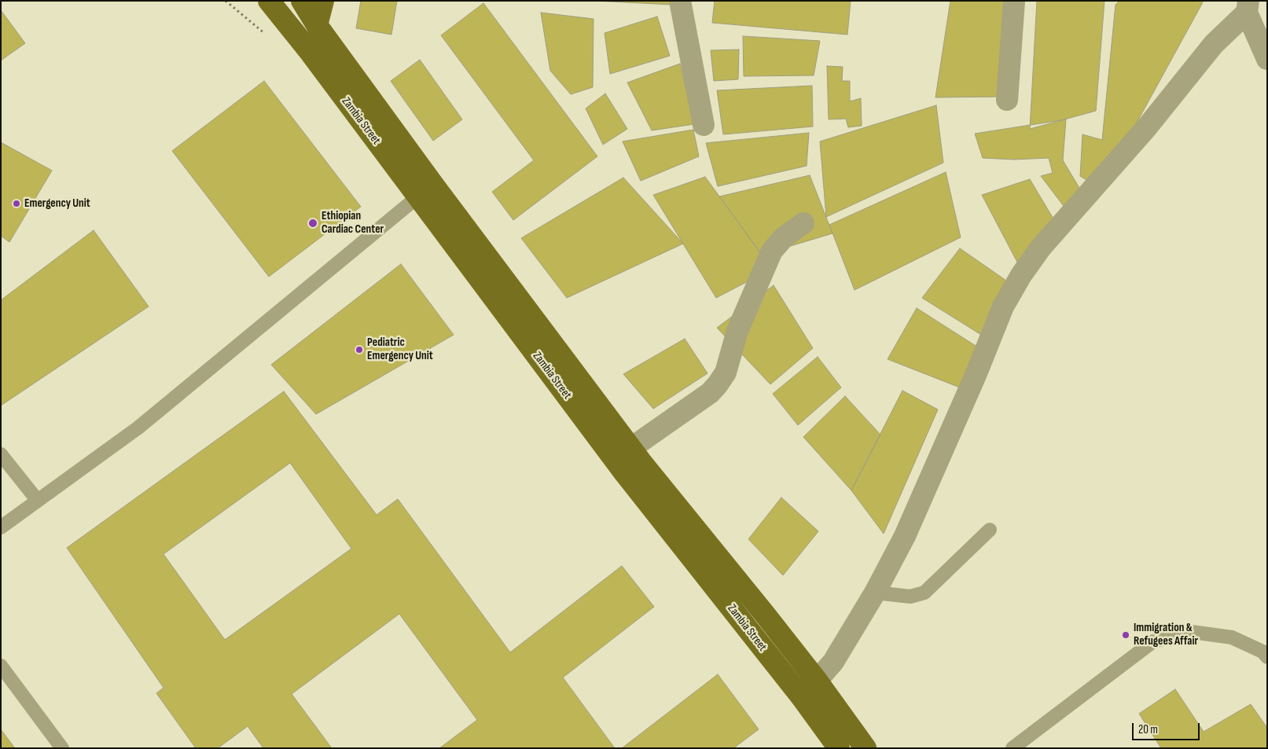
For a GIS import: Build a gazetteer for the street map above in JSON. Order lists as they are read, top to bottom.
{
  "streets": {
    "main road": ["Zambia Street"]
  },
  "places": [
    "Emergency Unit",
    "Ethiopian Cardiac Center",
    "Pediatric Emergency Unit",
    "Immigration & Refugees Affair"
  ],
  "scale_bar": "20 m"
}
